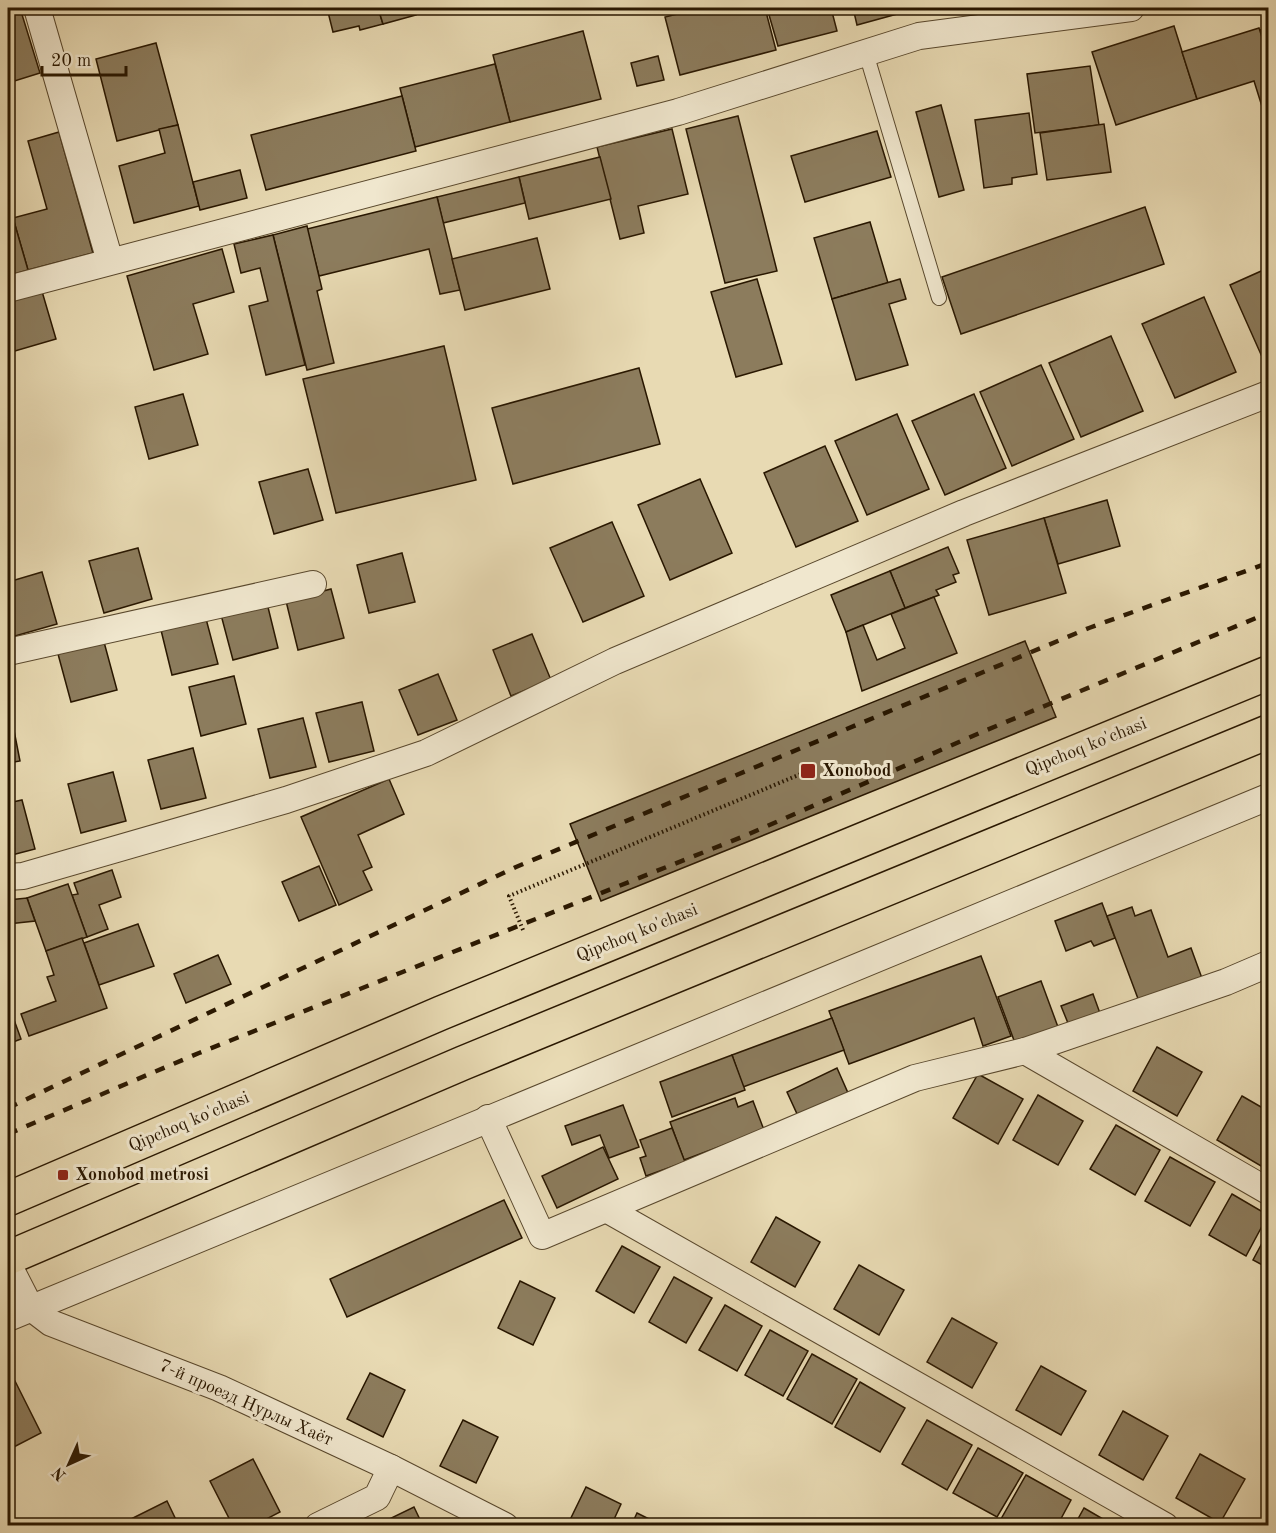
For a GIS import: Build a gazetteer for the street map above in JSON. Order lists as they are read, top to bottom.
{
  "streets": {
    "main road": ["Qipchoq ko'chasi"],
    "street": ["7-й проезд Нурлы Хаёт"]
  },
  "places": {
    "transit": ["Xonobod", "Xonobod metrosi"]
  },
  "scale_bar": "20 m",
  "north": "bottom left"
}
